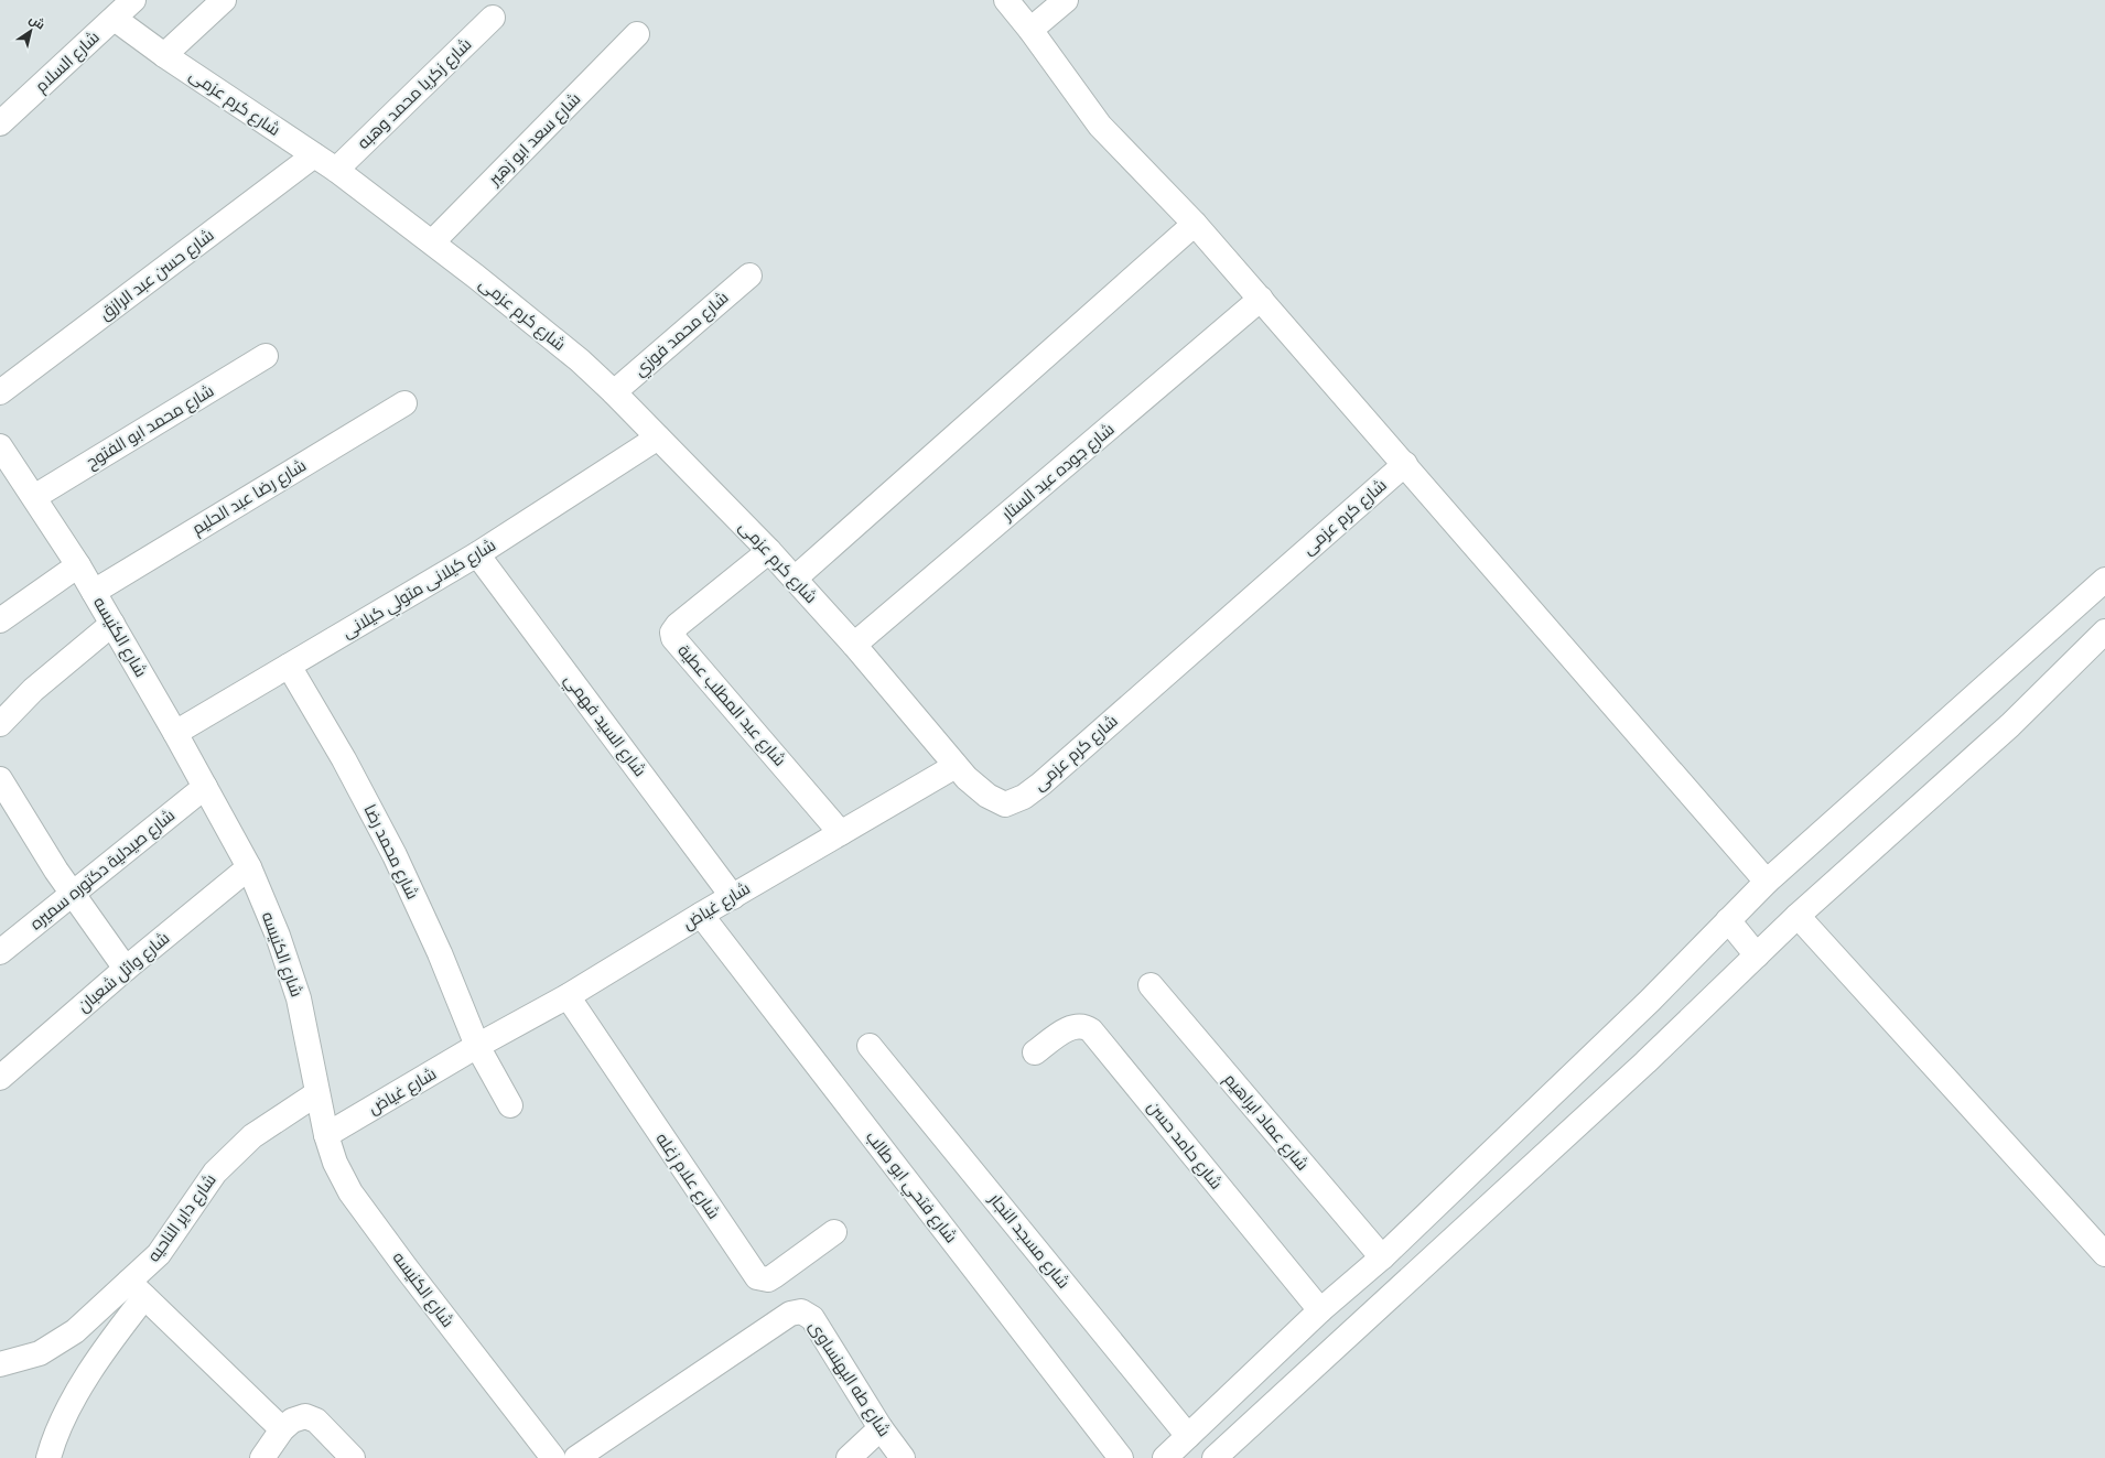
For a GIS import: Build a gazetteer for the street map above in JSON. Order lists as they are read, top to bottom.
{
  "streets": {
    "street": [
      "شارع السلام",
      "شارع زكريا محمد وهبه",
      "شارع كرم عزمى",
      "شارع سعد ابو زهير",
      "شارع حسن عبد الرازق",
      "شارع محمد فوزي",
      "شارع محمد ابو الفتوح",
      "شارع جوده عبد الستار",
      "شارع رضا عبد الحليم",
      "شارع كيلانى متولي كيلانى",
      "شارع الكنيسه",
      "شارع عبد المطلب عطية",
      "شارع السيد فهمي",
      "شارع محمد رضا",
      "شارع صيدلية دكتوره سميره",
      "شارع غياض",
      "شارع وائل شعبان",
      "شارع عماد ابراهيم",
      "شارع حامد حسن",
      "شارع علام زغله",
      "شارع فتحي ابو طالب",
      "شارع داير الناحيه",
      "شارع مسجد النجار",
      "شارع طه البهنساوى"
    ]
  },
  "crossings": [
    ["شارع السلام", "شارع كرم عزمى"],
    ["شارع زكريا محمد وهبه", "شارع كرم عزمى"],
    ["شارع كرم عزمى", "شارع سعد ابو زهير"],
    ["شارع كرم عزمى", "شارع حسن عبد الرازق"],
    ["شارع كرم عزمى", "شارع محمد فوزي"],
    ["شارع كرم عزمى", "شارع جوده عبد الستار"],
    ["شارع كرم عزمى", "شارع كيلانى متولي كيلانى"],
    ["شارع كرم عزمى", "شارع عبد المطلب عطية"],
    ["شارع كرم عزمى", "شارع غياض"],
    ["شارع محمد ابو الفتوح", "شارع الكنيسه"],
    ["شارع رضا عبد الحليم", "شارع الكنيسه"],
    ["شارع كيلانى متولي كيلانى", "شارع الكنيسه"],
    ["شارع كيلانى متولي كيلانى", "شارع السيد فهمي"],
    ["شارع كيلانى متولي كيلانى", "شارع محمد رضا"],
    ["شارع الكنيسه", "شارع صيدلية دكتوره سميره"],
    ["شارع الكنيسه", "شارع غياض"],
    ["شارع الكنيسه", "شارع وائل شعبان"],
    ["شارع الكنيسه", "شارع داير الناحيه"],
    ["شارع عبد المطلب عطية", "شارع غياض"],
    ["شارع السيد فهمي", "شارع غياض"],
    ["شارع محمد رضا", "شارع غياض"],
    ["شارع غياض", "شارع علام زغله"],
    ["شارع غياض", "شارع فتحي ابو طالب"]
  ],
  "north": "top right"
}
